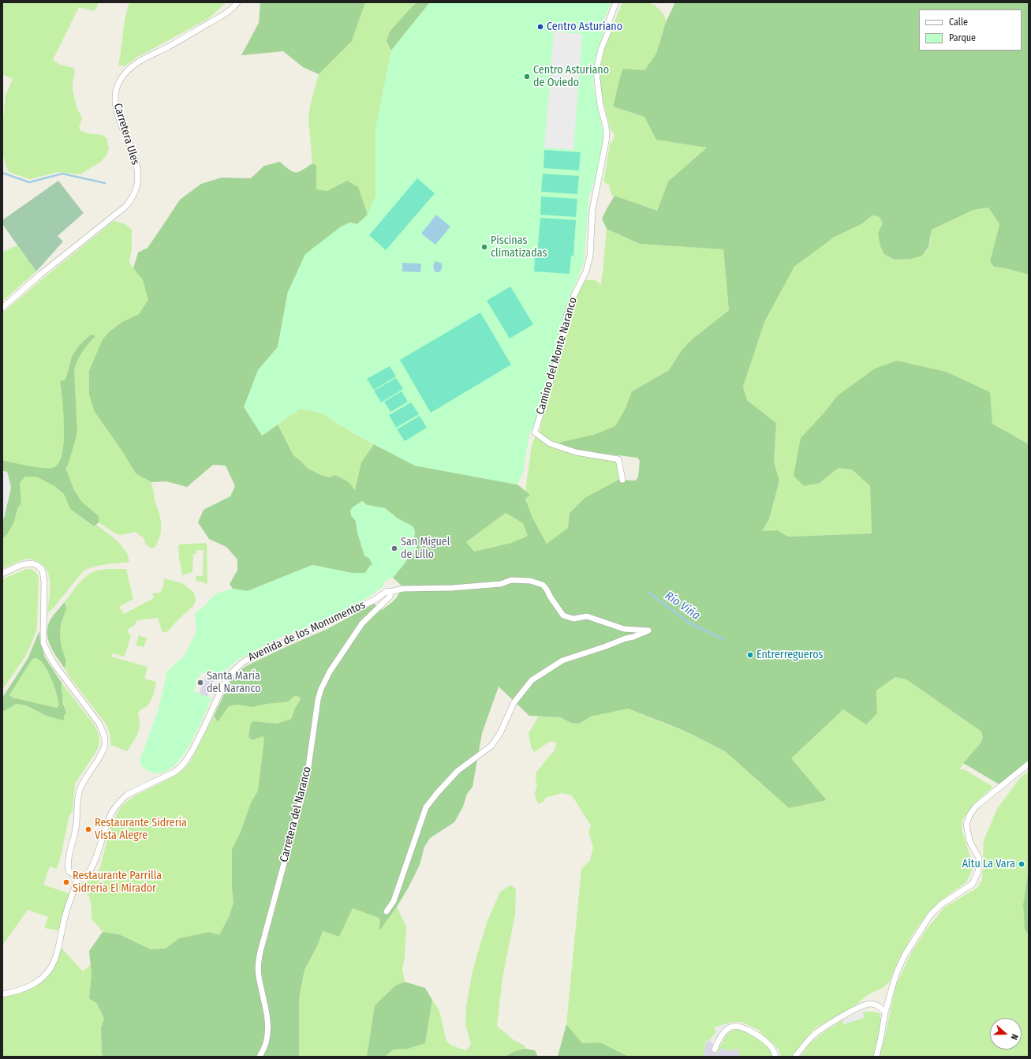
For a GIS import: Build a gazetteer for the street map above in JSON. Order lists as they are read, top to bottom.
{
  "streets": {
    "street": [
      "Carretera Ules",
      "Camino del Monte Naranco",
      "Avenida de los Monumentos",
      "Carretera del Naranco"
    ]
  },
  "crossings": [
    ["Avenida de los Monumentos", "Carretera del Naranco"]
  ],
  "water": ["Río Viña"],
  "places": [
    "Centro Asturiano",
    "Centro Asturiano de Oviedo",
    "Piscinas climatizadas",
    "San Miguel de Lillo",
    "Entrerregueros",
    "Santa María del Naranco",
    "Restaurante Sidrería Vista Alegre",
    "Altu La Vara",
    "Restaurante Parrilla Sidrería El Mirador"
  ],
  "legend": ["Calle", "Parque"],
  "north": "right"
}
